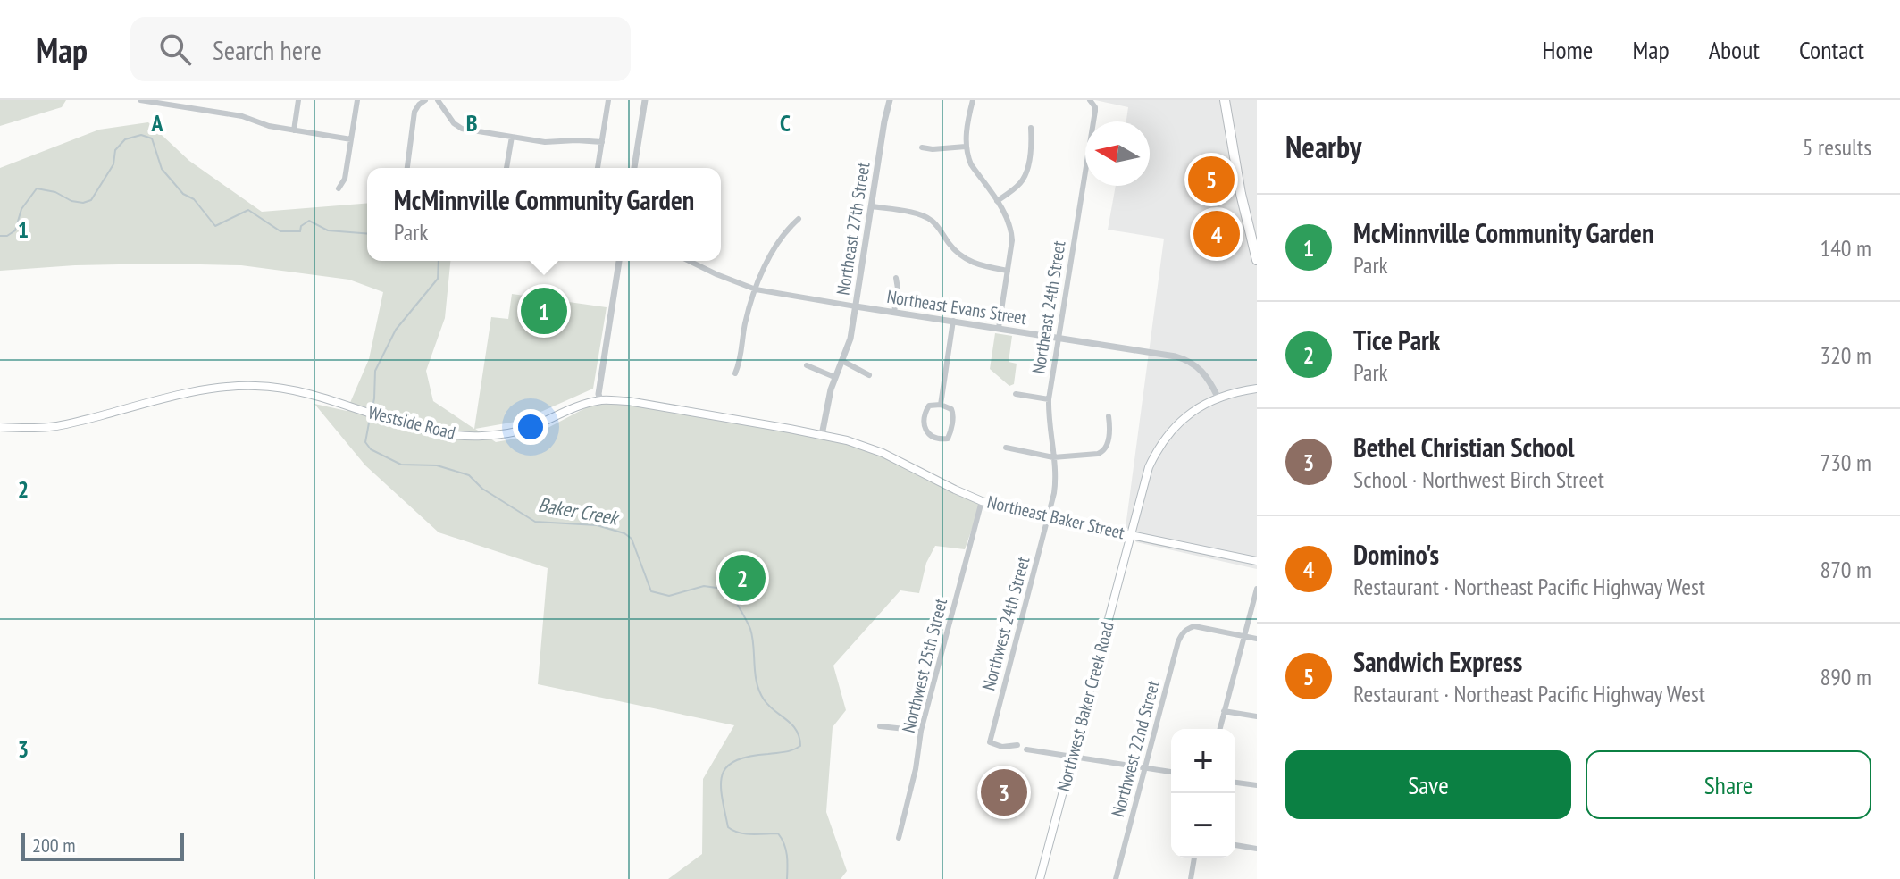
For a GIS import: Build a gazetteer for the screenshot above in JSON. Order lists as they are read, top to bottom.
{
  "streets": {
    "main road": ["Westside Road", "Northeast Baker Street", "Northwest Baker Creek Road"],
    "street": [
      "Northeast 27th Street",
      "Northeast Evans Street",
      "Northeast 24th Street",
      "Northwest 24th Street",
      "Northwest 25th Street",
      "Northwest 22nd Street"
    ]
  },
  "crossings": [
    ["Northeast 27th Street", "Northeast Evans Street"],
    ["Northeast 27th Street", "Westside Road"],
    ["Northeast 27th Street", "Northeast Baker Street"],
    ["Northeast Evans Street", "Northeast 24th Street"],
    ["Northeast Evans Street", "Northwest Baker Creek Road"],
    ["Northeast 24th Street", "Northeast Baker Street"],
    ["Northeast 24th Street", "Northwest 24th Street"],
    ["Westside Road", "Northeast Baker Street"],
    ["Northeast Baker Street", "Northwest 24th Street"],
    ["Northeast Baker Street", "Northwest 25th Street"],
    ["Northeast Baker Street", "Northwest Baker Creek Road"]
  ],
  "water": ["Baker Creek"],
  "scale_bar": "200 m",
  "north": "left",
  "page": {
    "header": "Map",
    "search": "Search here",
    "nav": [
      "Home",
      "Map",
      "About",
      "Contact"
    ],
    "heading": ["Nearby", "5 results"],
    "pins": [
      "5",
      "4",
      "1",
      "2",
      "3"
    ],
    "popup": ["McMinnville Community Garden", "Park"],
    "list": [
      {
        "mark": "1",
        "name": "McMinnville Community Garden",
        "note": "Park",
        "value": "140 m"
      },
      {
        "mark": "2",
        "name": "Tice Park",
        "note": "Park",
        "value": "320 m"
      },
      {
        "mark": "3",
        "name": "Bethel Christian School",
        "note": "School · Northwest Birch Street",
        "value": "730 m"
      },
      {
        "mark": "4",
        "name": "Domino's",
        "note": "Restaurant · Northeast Pacific Highway West",
        "value": "870 m"
      },
      {
        "mark": "5",
        "name": "Sandwich Express",
        "note": "Restaurant · Northeast Pacific Highway West",
        "value": "890 m"
      }
    ],
    "map_buttons": ["+", "−"],
    "buttons": ["Save", "Share"],
    "scale": "200 m"
  },
  "grid": {
    "columns": ["A", "B", "C"],
    "rows": ["1", "2", "3"]
  }
}
